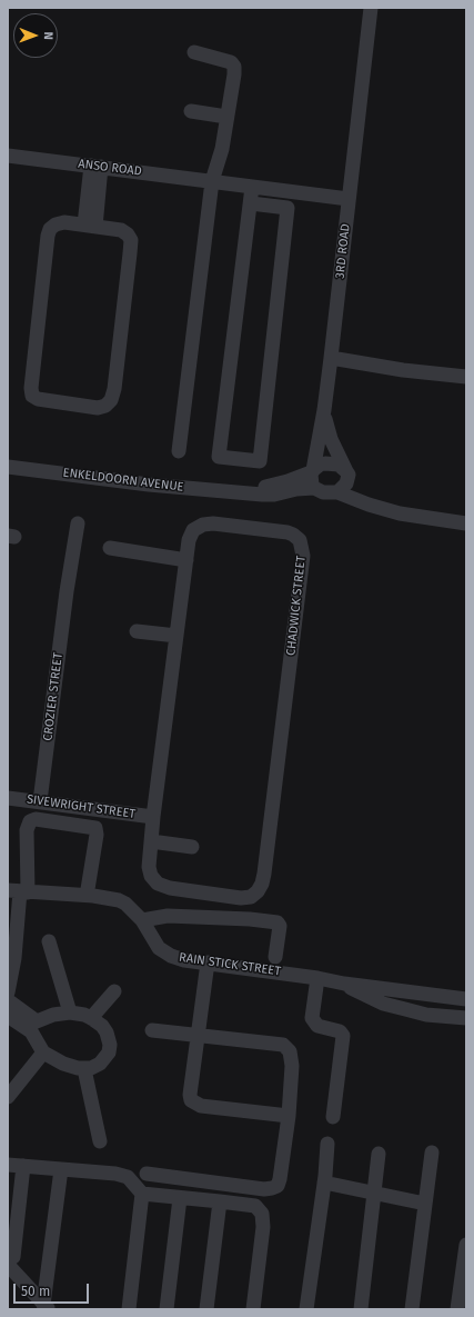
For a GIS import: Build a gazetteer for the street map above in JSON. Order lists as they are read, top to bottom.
{
  "streets": {
    "street": [
      "ANSO ROAD",
      "3RD ROAD",
      "ENKELDOORN AVENUE",
      "CHADWICK STREET",
      "CROZIER STREET",
      "SIVEWRIGHT STREET",
      "RAIN STICK STREET"
    ]
  },
  "crossings": [
    ["ANSO ROAD", "3RD ROAD"],
    ["3RD ROAD", "ENKELDOORN AVENUE"],
    ["CHADWICK STREET", "SIVEWRIGHT STREET"],
    ["CROZIER STREET", "SIVEWRIGHT STREET"]
  ],
  "scale_bar": "50 m",
  "north": "right"
}
